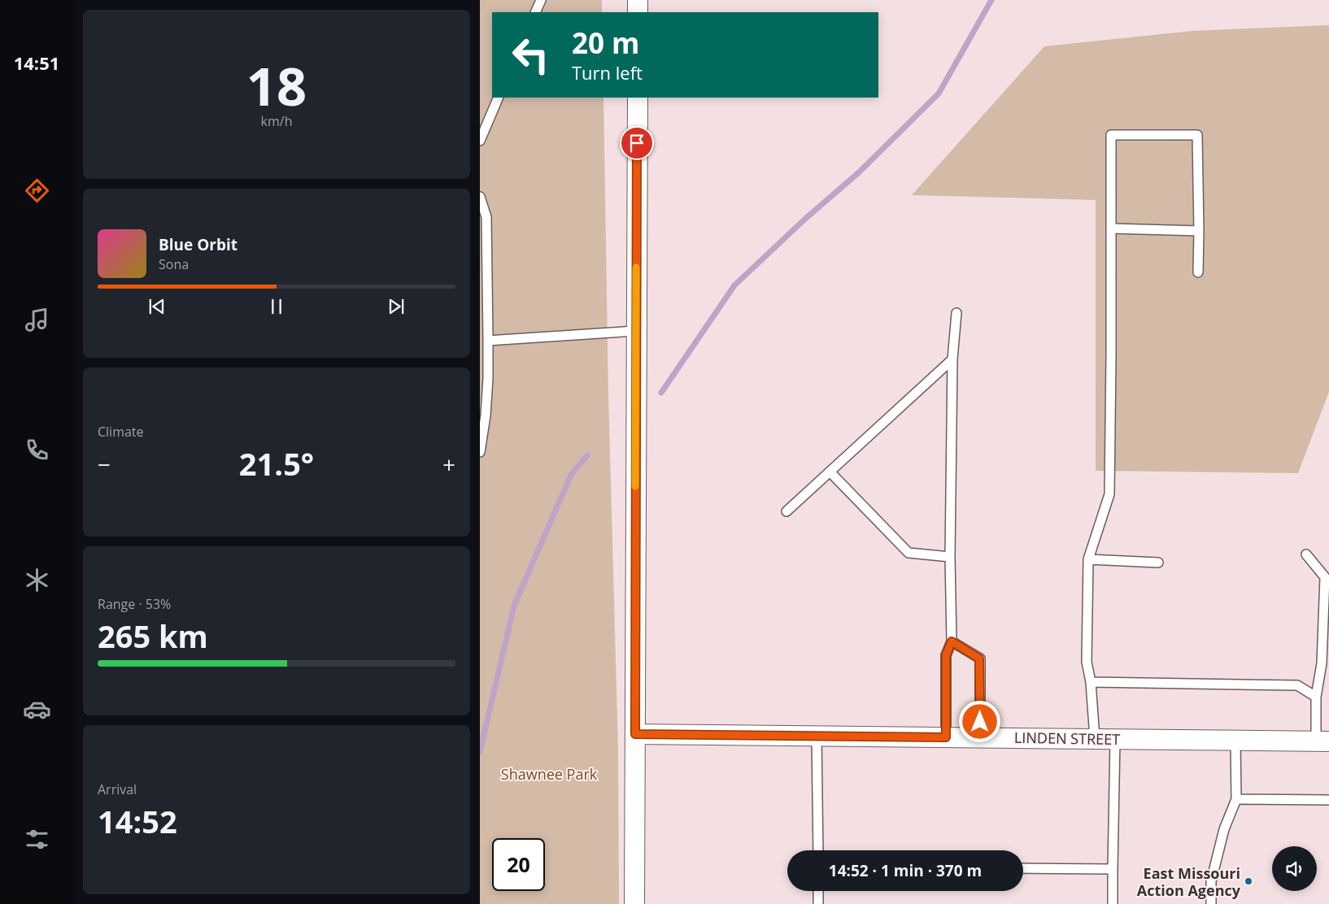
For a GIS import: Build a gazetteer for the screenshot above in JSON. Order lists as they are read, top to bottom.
{
  "streets": {
    "street": ["LINDEN STREET"]
  },
  "parks": ["Shawnee Park"],
  "places": ["East Missouri Action Agency"],
  "page": {
    "tabs": "14:51",
    "tile": [
      ["18", "km/h"],
      "Climate",
      ["Range · 53%", "265 km"],
      ["Arrival", "14:52"]
    ],
    "turn": ["20 m", "Turn left"],
    "song": ["Blue Orbit", "Sona"],
    "heat": ["−", "21.5°", "+"],
    "limit": "20",
    "trip": "14:52 · 1 min · 370 m"
  }
}
